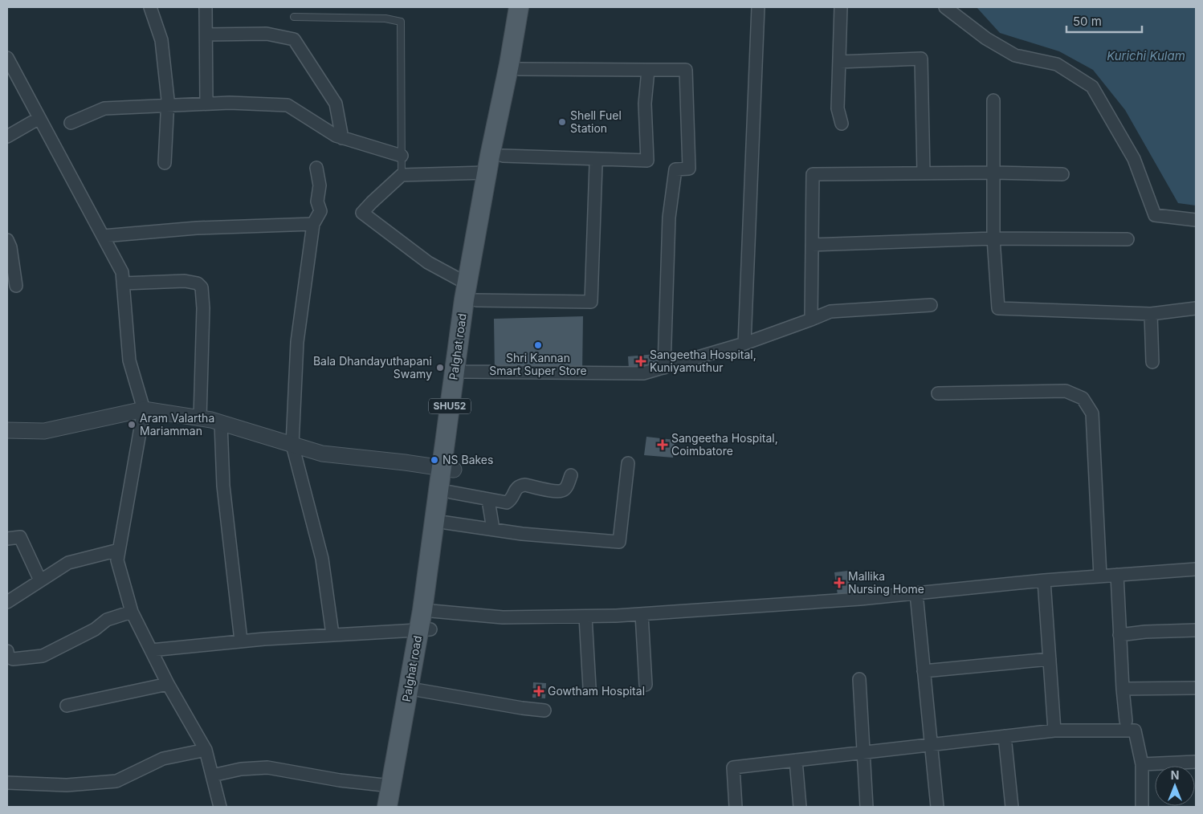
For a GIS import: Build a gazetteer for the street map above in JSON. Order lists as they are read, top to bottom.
{
  "streets": {
    "main road": ["Palghat road", "SHU52"]
  },
  "water": ["Kurichi Kulam"],
  "places": {
    "other": [
      "Shell Fuel Station",
      "Shri Kannan Smart Super Store",
      "Bala Dhandayuthapani Swamy",
      "Aram Valartha Mariamman",
      "NS Bakes"
    ],
    "health": [
      "Sangeetha Hospital, Kuniyamuthur",
      "Sangeetha Hospital, Coimbatore",
      "Mallika Nursing Home",
      "Gowtham Hospital"
    ]
  },
  "scale_bar": "50 m",
  "north": "top"
}
